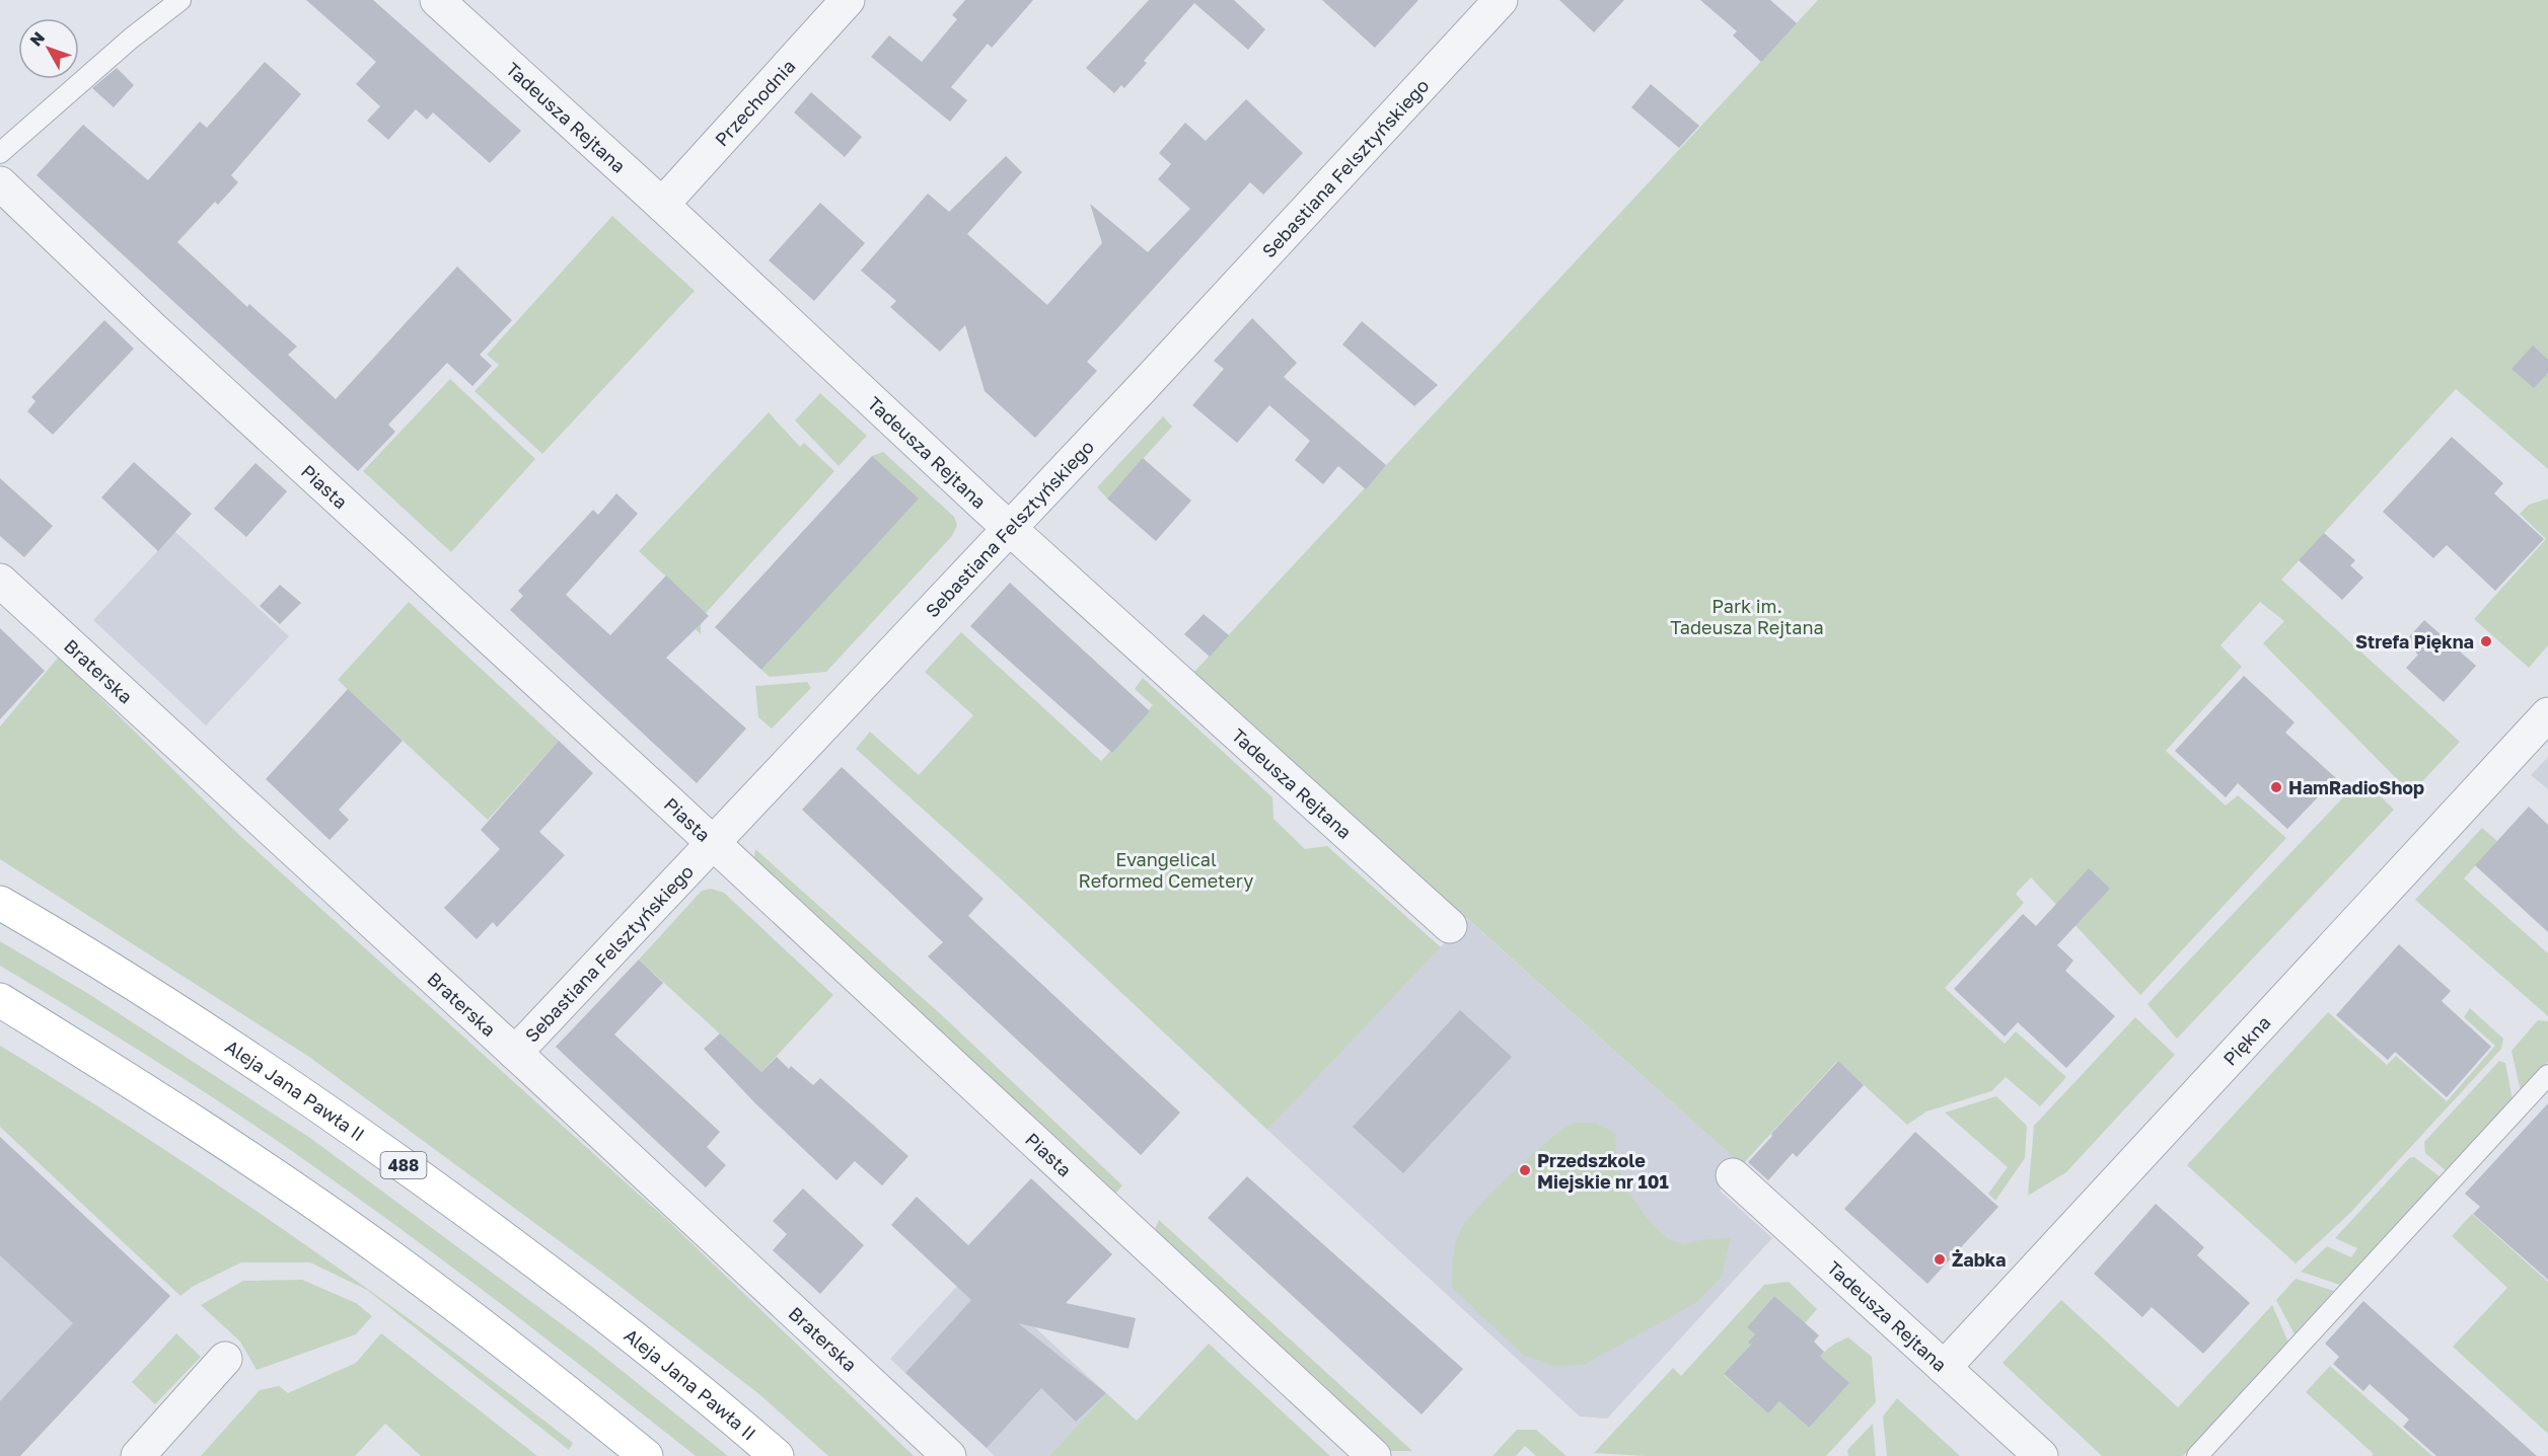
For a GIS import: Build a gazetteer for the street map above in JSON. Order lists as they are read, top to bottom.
{
  "streets": {
    "main road": ["Aleja Jana Pawła II", "488"],
    "street": [
      "Przechodnia",
      "Tadeusza Rejtana",
      "Sebastiana Felsztyńskiego",
      "Piasta",
      "Braterska",
      "Piękna"
    ]
  },
  "crossings": [
    ["Przechodnia", "Tadeusza Rejtana"],
    ["Tadeusza Rejtana", "Sebastiana Felsztyńskiego"],
    ["Tadeusza Rejtana", "Piękna"],
    ["Sebastiana Felsztyńskiego", "Piasta"],
    ["Sebastiana Felsztyńskiego", "Braterska"]
  ],
  "parks": ["Park im. Tadeusza Rejtana", "Evangelical Reformed Cemetery"],
  "places": [
    "Strefa Piękna",
    "HamRadioShop",
    "Przedszkole Miejskie nr 101",
    "Żabka"
  ],
  "north": "top left"
}
